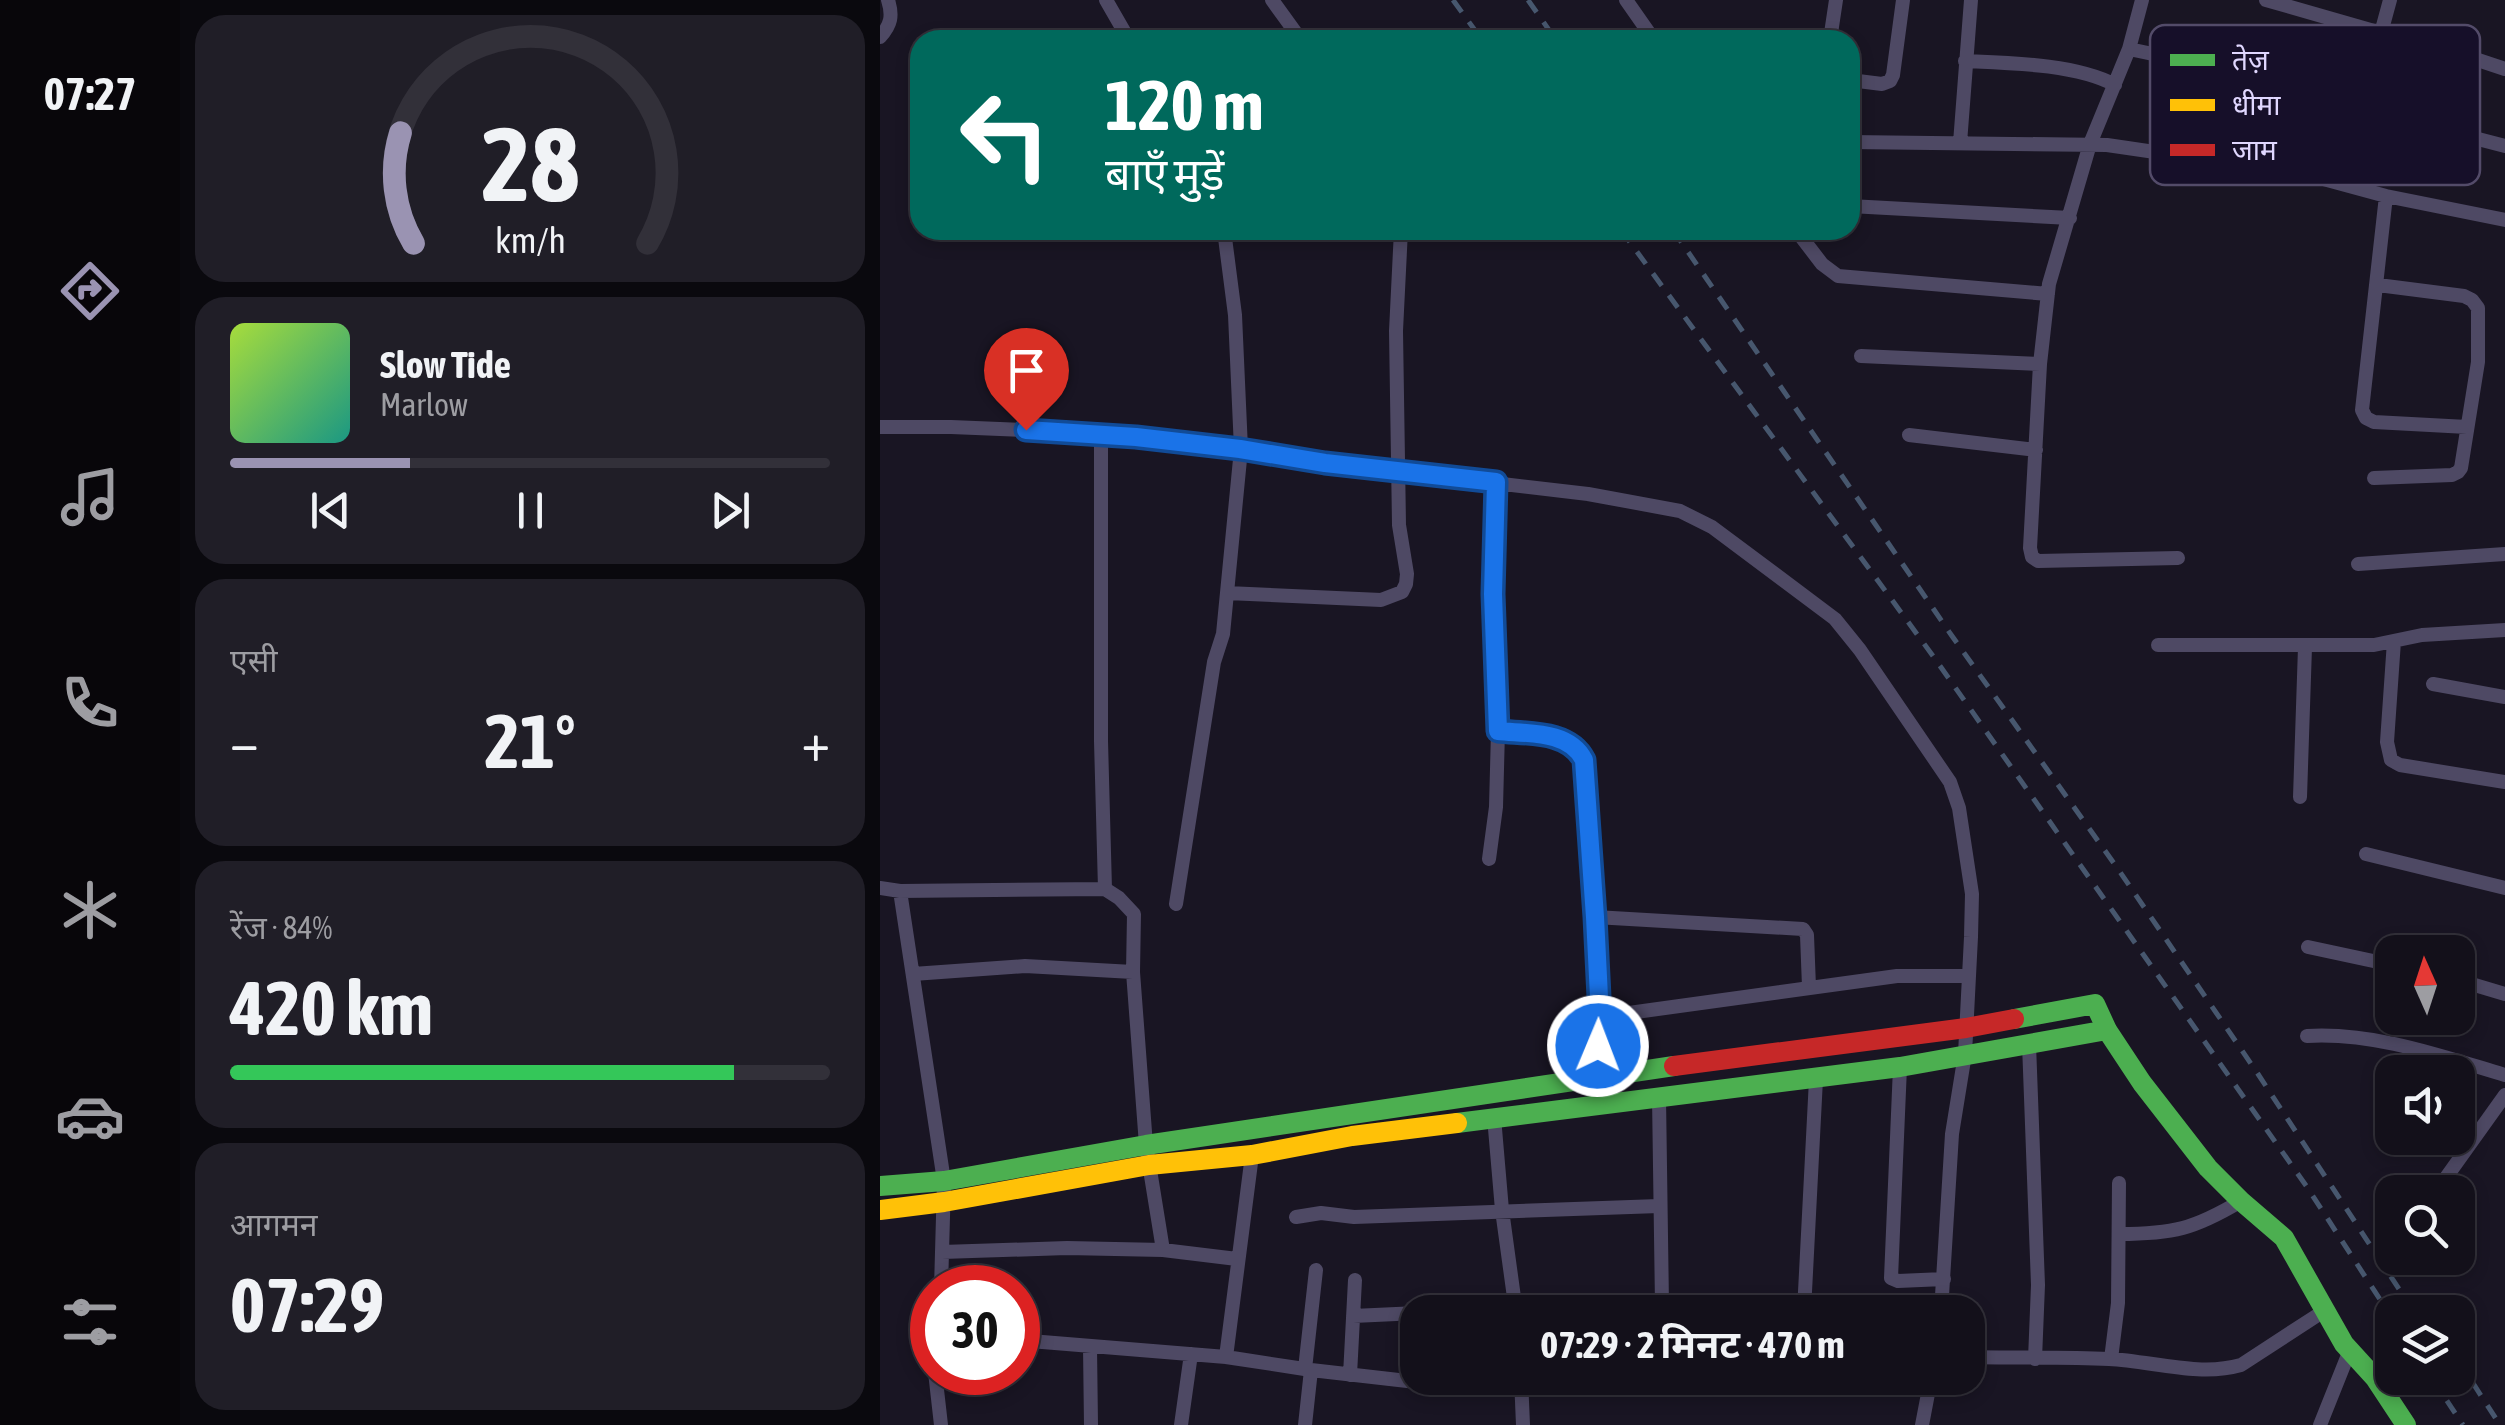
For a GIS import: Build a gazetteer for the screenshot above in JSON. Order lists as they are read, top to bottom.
{
  "legend": ["तेज़", "धीमा", "जाम"],
  "north": "top",
  "page": {
    "tabs": "07:27",
    "turn": ["120 m", "बाएँ मुड़ें"],
    "song": ["Slow Tide", "Marlow"],
    "tile": [
      "एसी",
      ["रेंज · 84%", "420 km"],
      ["आगमन", "07:29"]
    ],
    "heat": ["−", "21°", "+"],
    "limit": "30",
    "trip": "07:29 · 2 मिनट · 470 m",
    "gauge": ["28", "km/h"]
  }
}
